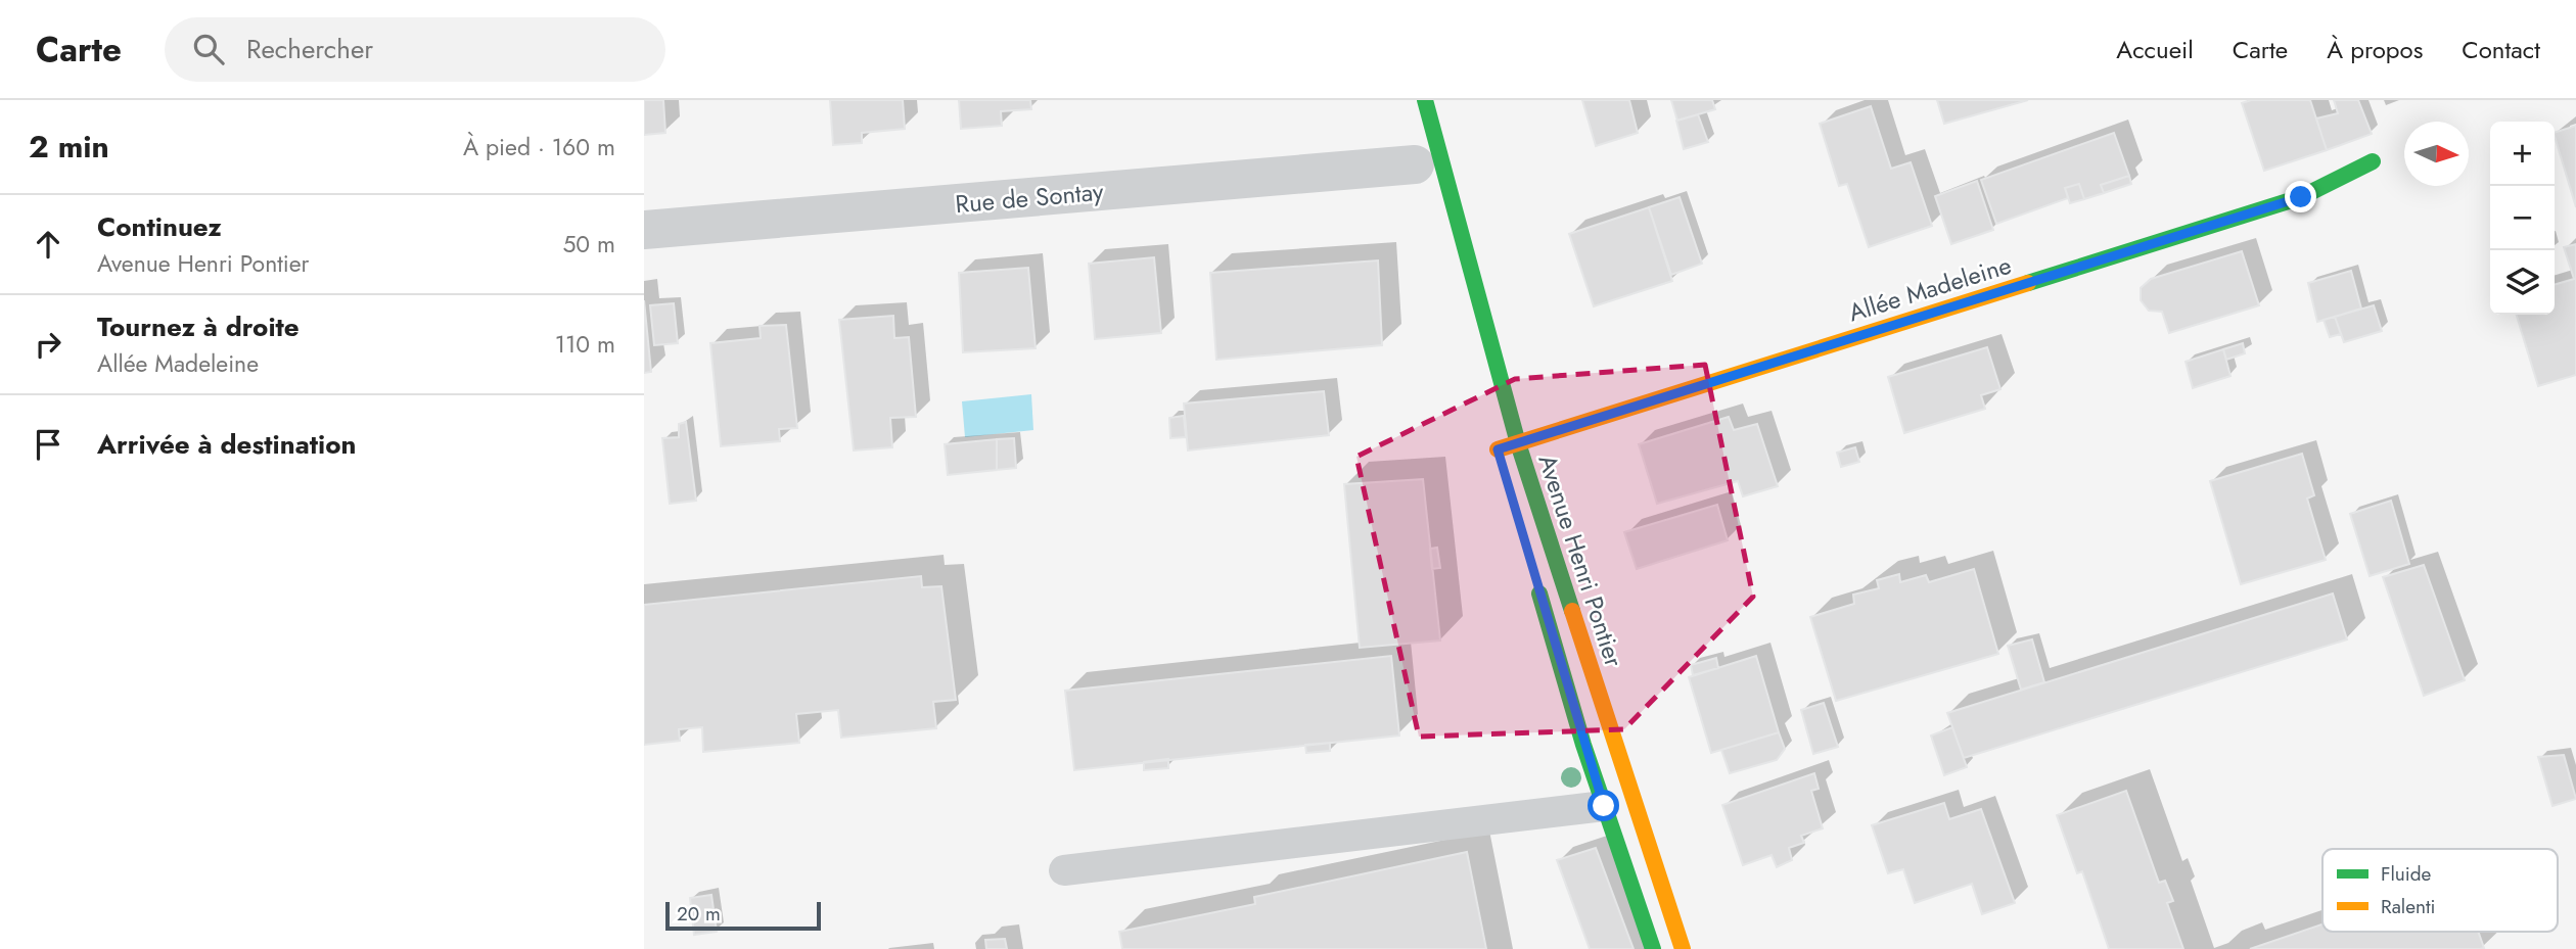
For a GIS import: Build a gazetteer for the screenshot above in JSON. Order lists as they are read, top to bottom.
{
  "streets": {
    "street": ["Rue de Sontay", "Allée Madeleine", "Avenue Henri Pontier"]
  },
  "crossings": [
    ["Allée Madeleine", "Avenue Henri Pontier"]
  ],
  "legend": ["Fluide", "Ralenti"],
  "scale_bar": "20 m",
  "north": "right",
  "page": {
    "header": "Carte",
    "search": "Rechercher",
    "nav": [
      "Accueil",
      "Carte",
      "À propos",
      "Contact"
    ],
    "heading": ["2 min", "À pied · 160 m"],
    "map_buttons": ["+", "−"],
    "list": [
      ["Continuez", "Avenue Henri Pontier", "50 m"],
      ["Tournez à droite", "Allée Madeleine", "110 m"],
      "Arrivée à destination"
    ],
    "scale": "20 m"
  }
}
